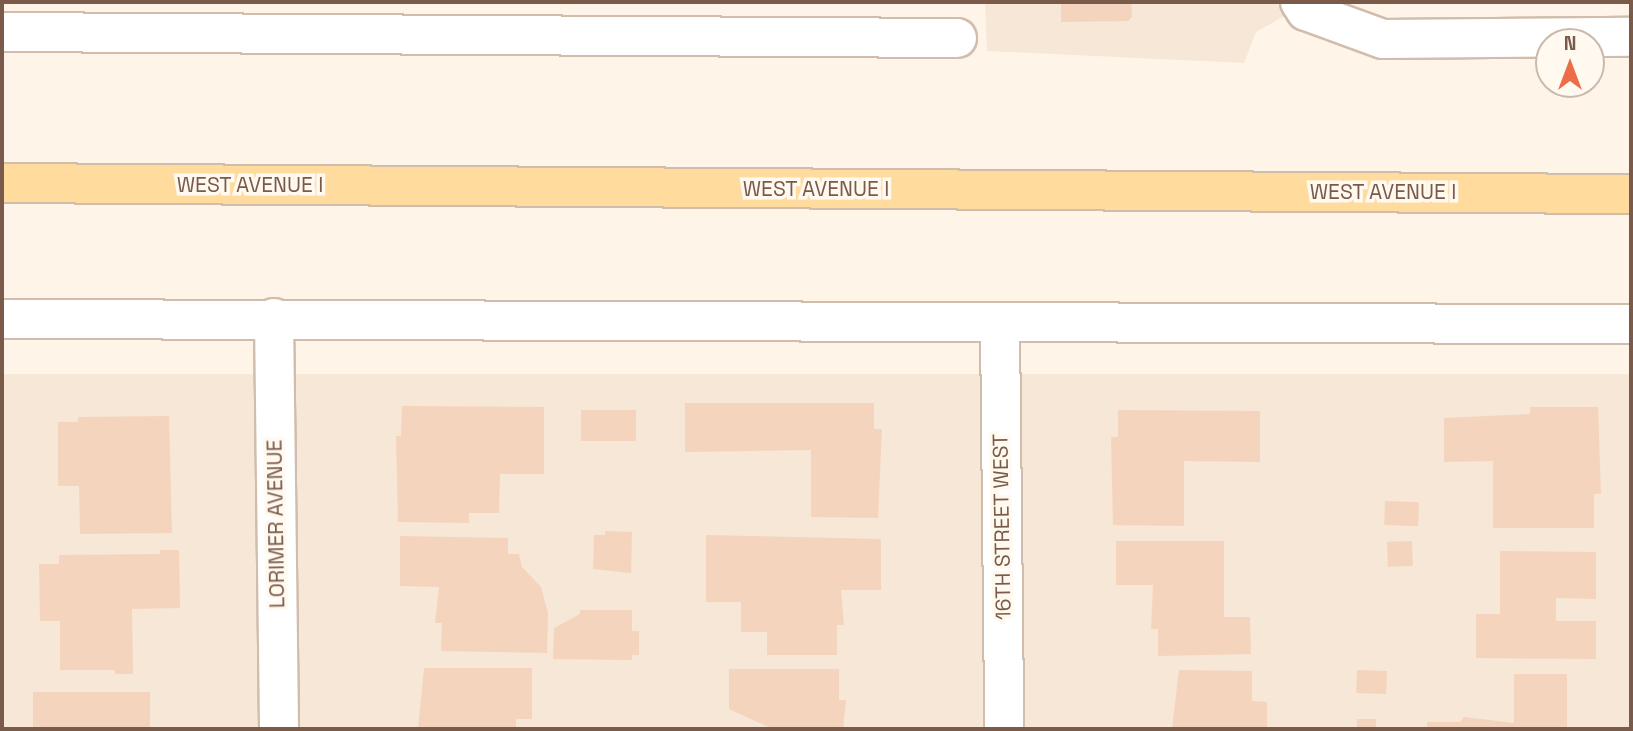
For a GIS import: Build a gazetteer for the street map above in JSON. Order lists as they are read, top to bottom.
{
  "streets": {
    "main road": ["WEST AVENUE I"],
    "street": ["LORIMER AVENUE", "16TH STREET WEST"]
  },
  "north": "top"
}
